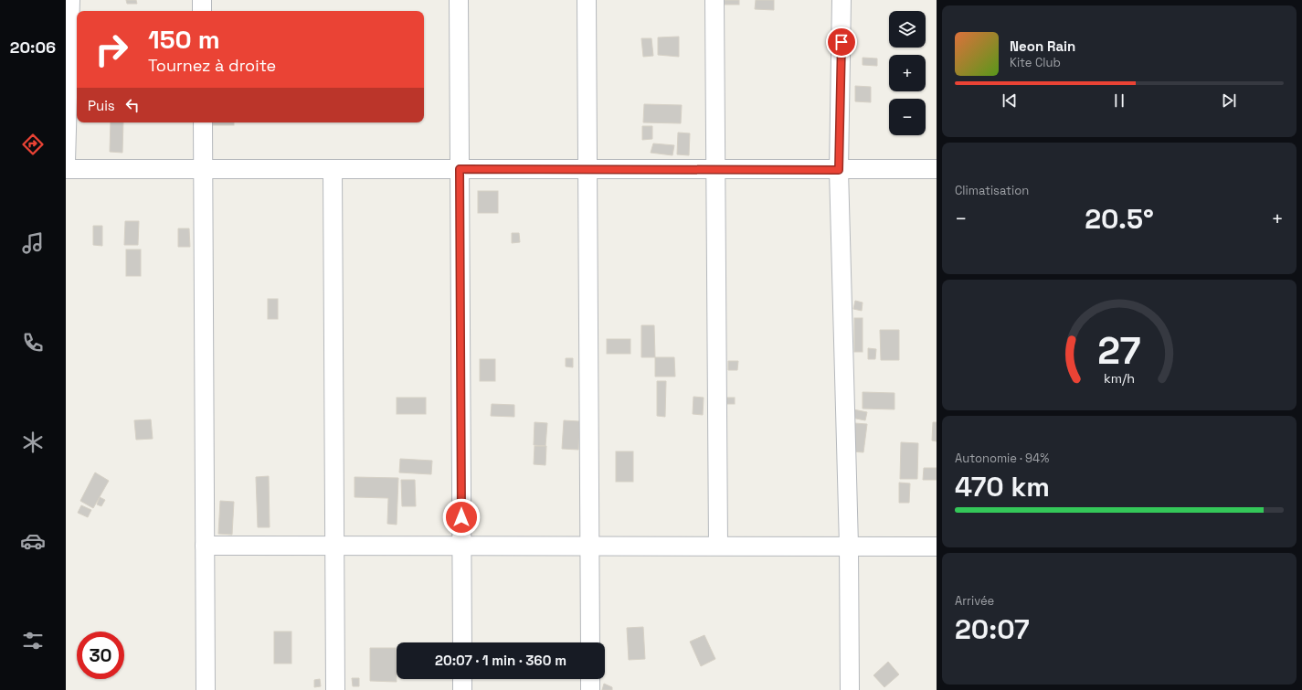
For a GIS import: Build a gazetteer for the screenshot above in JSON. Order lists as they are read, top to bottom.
{
  "page": {
    "tabs": "20:06",
    "map_buttons": ["+", "−"],
    "turn": ["150 m", "Tournez à droite"],
    "song": ["Neon Rain", "Kite Club"],
    "then": "Puis",
    "tile": [
      "Climatisation",
      ["Autonomie · 94%", "470 km"],
      ["Arrivée", "20:07"]
    ],
    "heat": ["−", "20.5°", "+"],
    "limit": "30",
    "trip": "20:07 · 1 min · 360 m",
    "gauge": ["27", "km/h"]
  }
}
